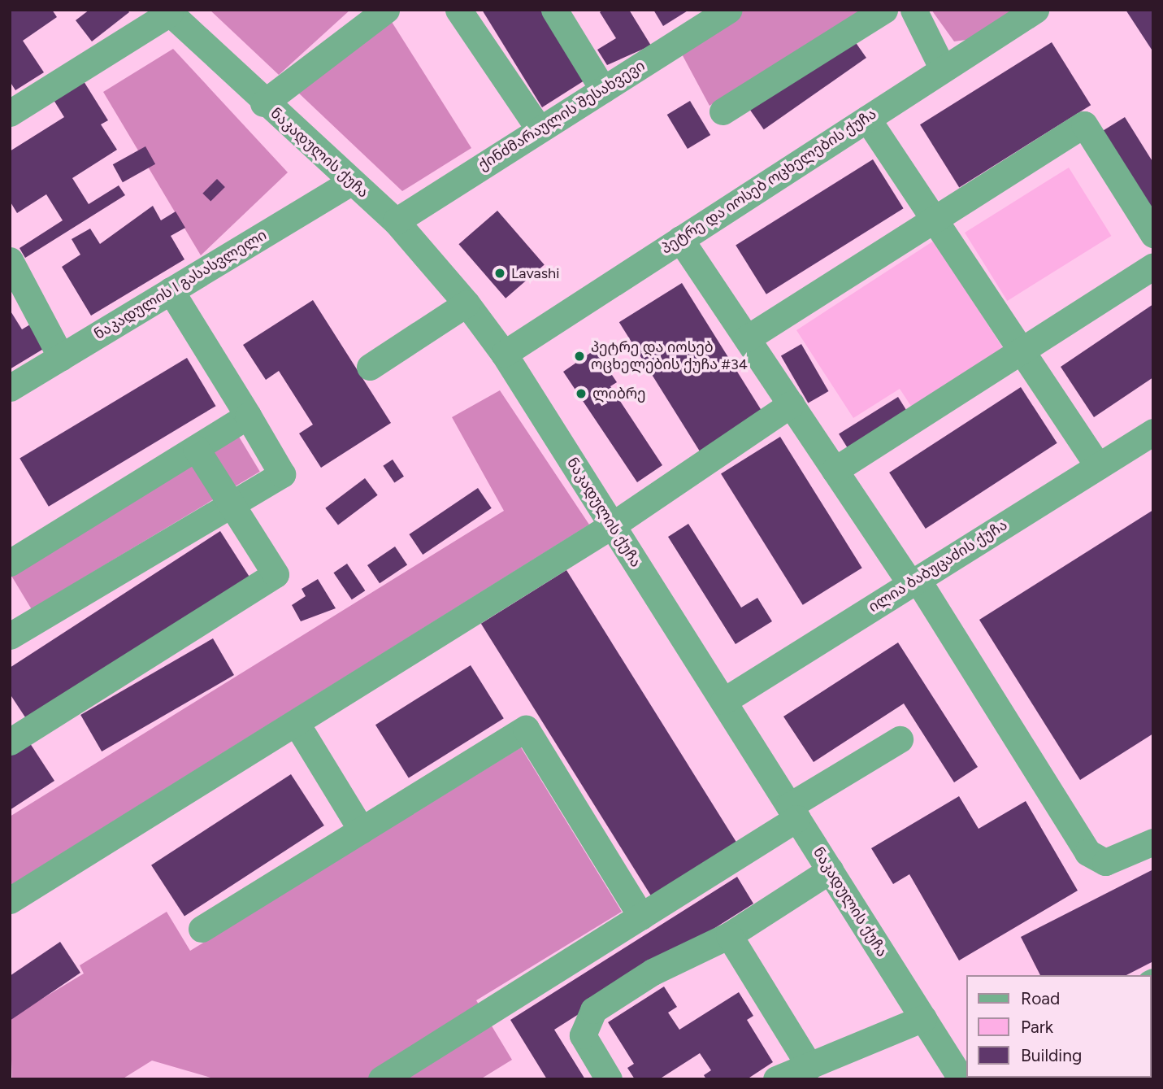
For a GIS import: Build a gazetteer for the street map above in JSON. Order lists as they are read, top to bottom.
{
  "streets": {
    "street": [
      "ქინძმარაულის შესახვევი",
      "ნაკადულის ქუჩა",
      "პეტრე და იოსებ ოცხელების ქუჩა",
      "ნაკადულის I გასასვლელი",
      "ილია ბაბუცაძის ქუჩა"
    ]
  },
  "crossings": [
    ["ქინძმარაულის შესახვევი", "ნაკადულის ქუჩა"],
    ["ნაკადულის ქუჩა", "პეტრე და იოსებ ოცხელების ქუჩა"],
    ["ნაკადულის ქუჩა", "ნაკადულის I გასასვლელი"],
    ["ნაკადულის ქუჩა", "ილია ბაბუცაძის ქუჩა"]
  ],
  "places": ["Lavashi", "პეტრე და იოსებ ოცხელების ქუჩა #34", "ლიბრე"],
  "legend": ["Road", "Park", "Building"]
}
